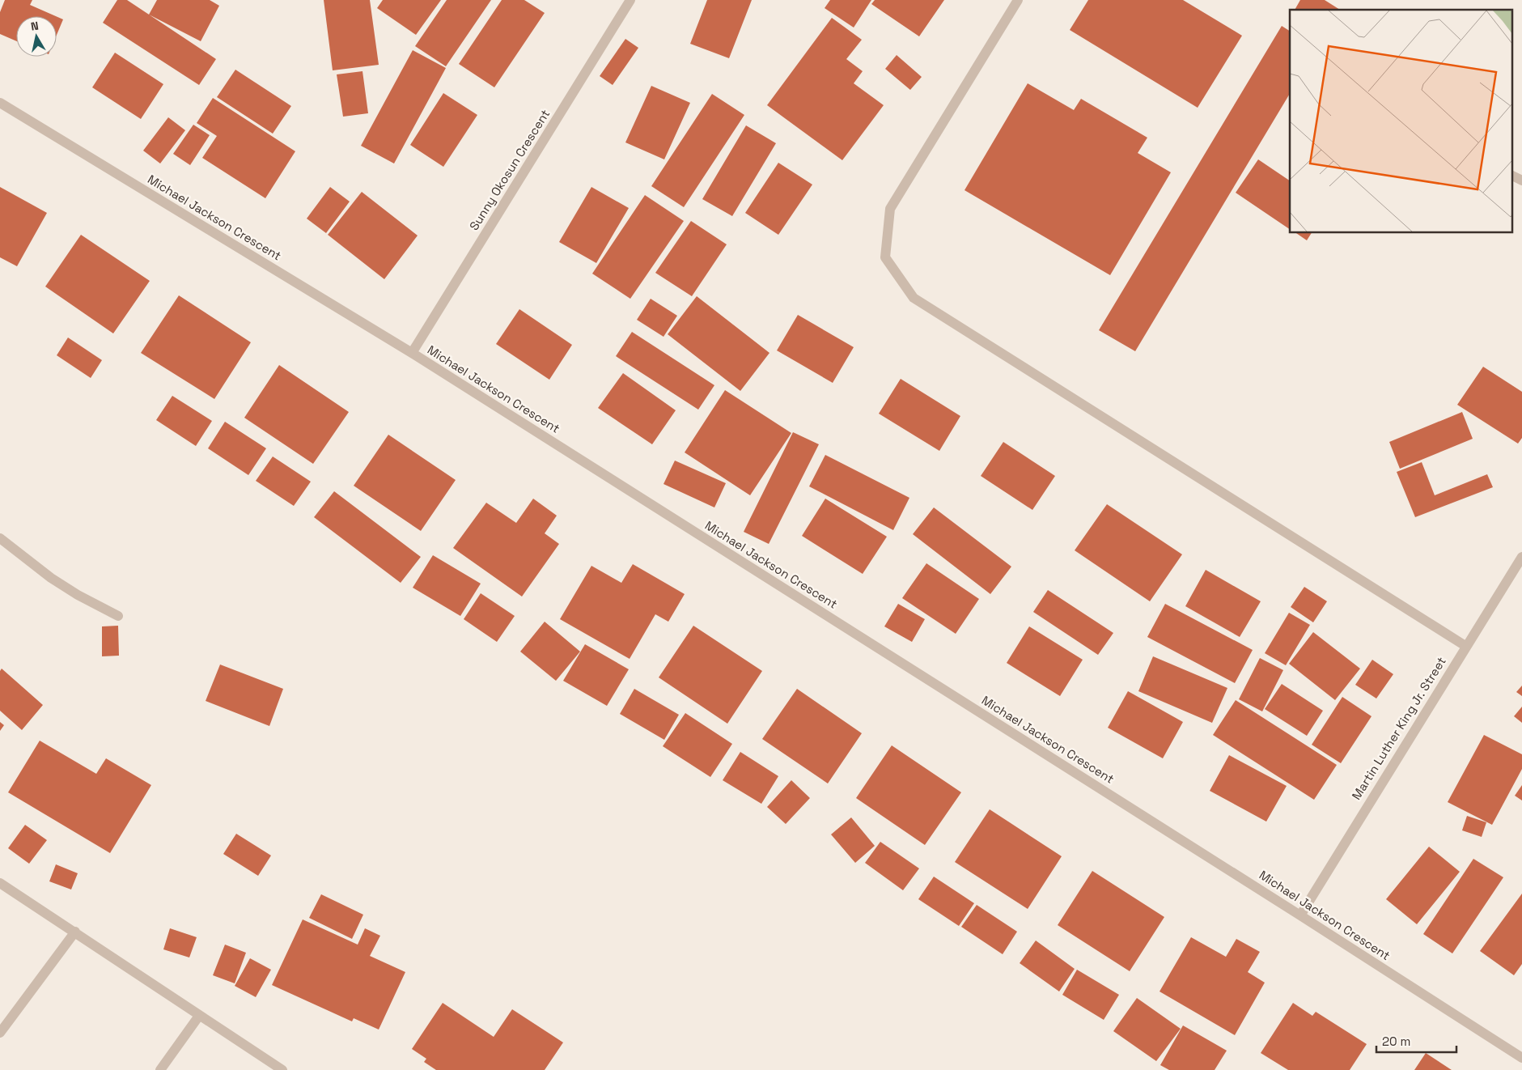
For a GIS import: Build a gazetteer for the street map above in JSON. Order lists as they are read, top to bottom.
{
  "streets": {
    "street": ["Sunny Okosun Crescent", "Michael Jackson Crescent", "Martin Luther King Jr. Street"]
  },
  "crossings": [
    ["Sunny Okosun Crescent", "Michael Jackson Crescent"],
    ["Michael Jackson Crescent", "Martin Luther King Jr. Street"]
  ],
  "scale_bar": "20 m",
  "north": "top"
}
